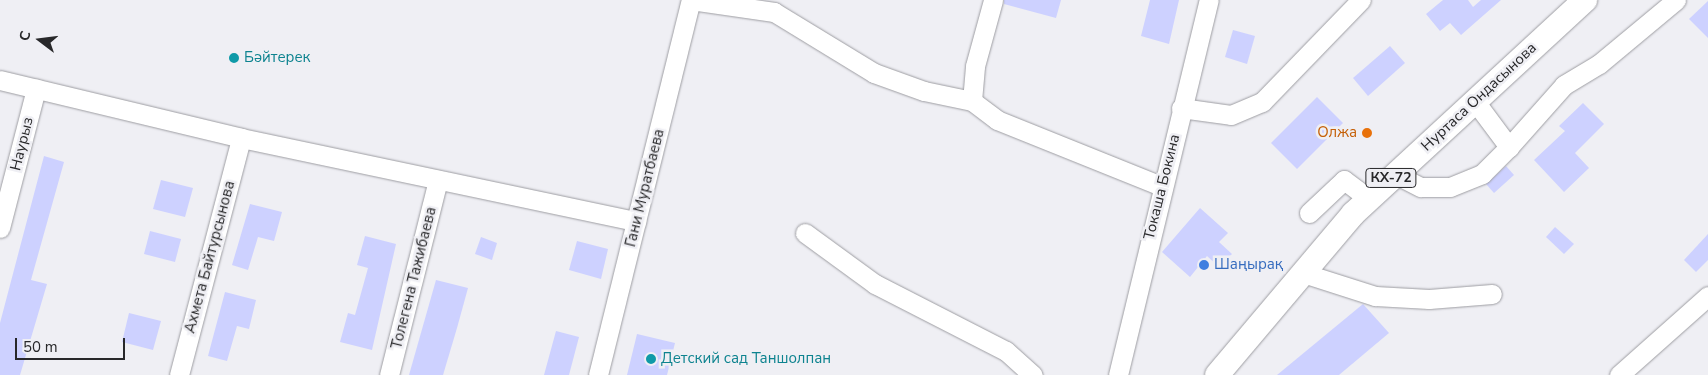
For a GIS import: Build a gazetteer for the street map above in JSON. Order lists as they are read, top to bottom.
{
  "streets": {
    "main road": ["Нуртаса Ондасынова", "КХ-72"],
    "street": [
      "Наурыз",
      "Токаша Бокина",
      "Гани Муратбаева",
      "Ахмета Байтурсынова",
      "Толегена Тажибаева"
    ]
  },
  "places": [
    "Бәйтерек",
    "Олжа",
    "Шаңырақ",
    "Детский сад Таншолпан"
  ],
  "scale_bar": "50 m",
  "north": "left"
}
